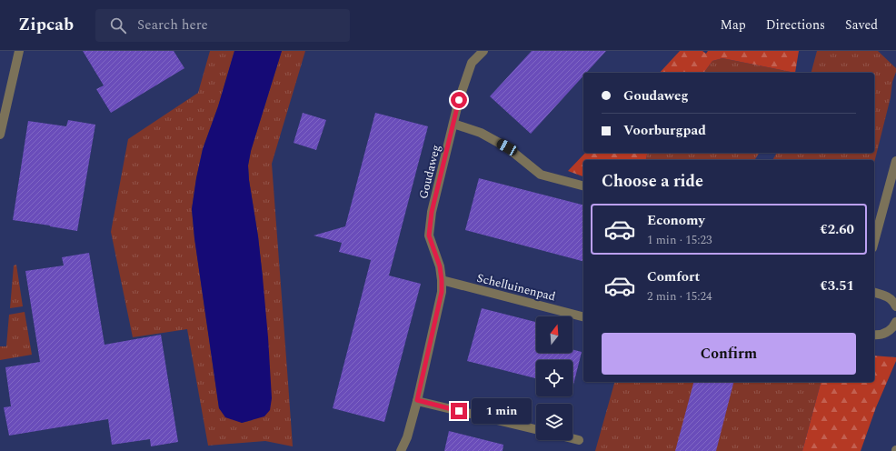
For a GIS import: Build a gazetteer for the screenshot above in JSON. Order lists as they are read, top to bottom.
{
  "streets": {
    "street": ["Goudaweg", "Schelluinenpad"]
  },
  "crossings": [
    ["Goudaweg", "Schelluinenpad"]
  ],
  "north": "top",
  "page": {
    "header": "Zipcab",
    "search": "Search here",
    "nav": ["Map", "Directions", "Saved"],
    "banner": ["Goudaweg", "Voorburgpad"],
    "heading": "Choose a ride",
    "list": [
      {
        "name": "Economy",
        "note": "1 min · 15:23",
        "value": "€2.60"
      },
      {
        "name": "Comfort",
        "note": "2 min · 15:24",
        "value": "€3.51"
      }
    ],
    "buttons": "Confirm",
    "bubble": "1 min"
  }
}
